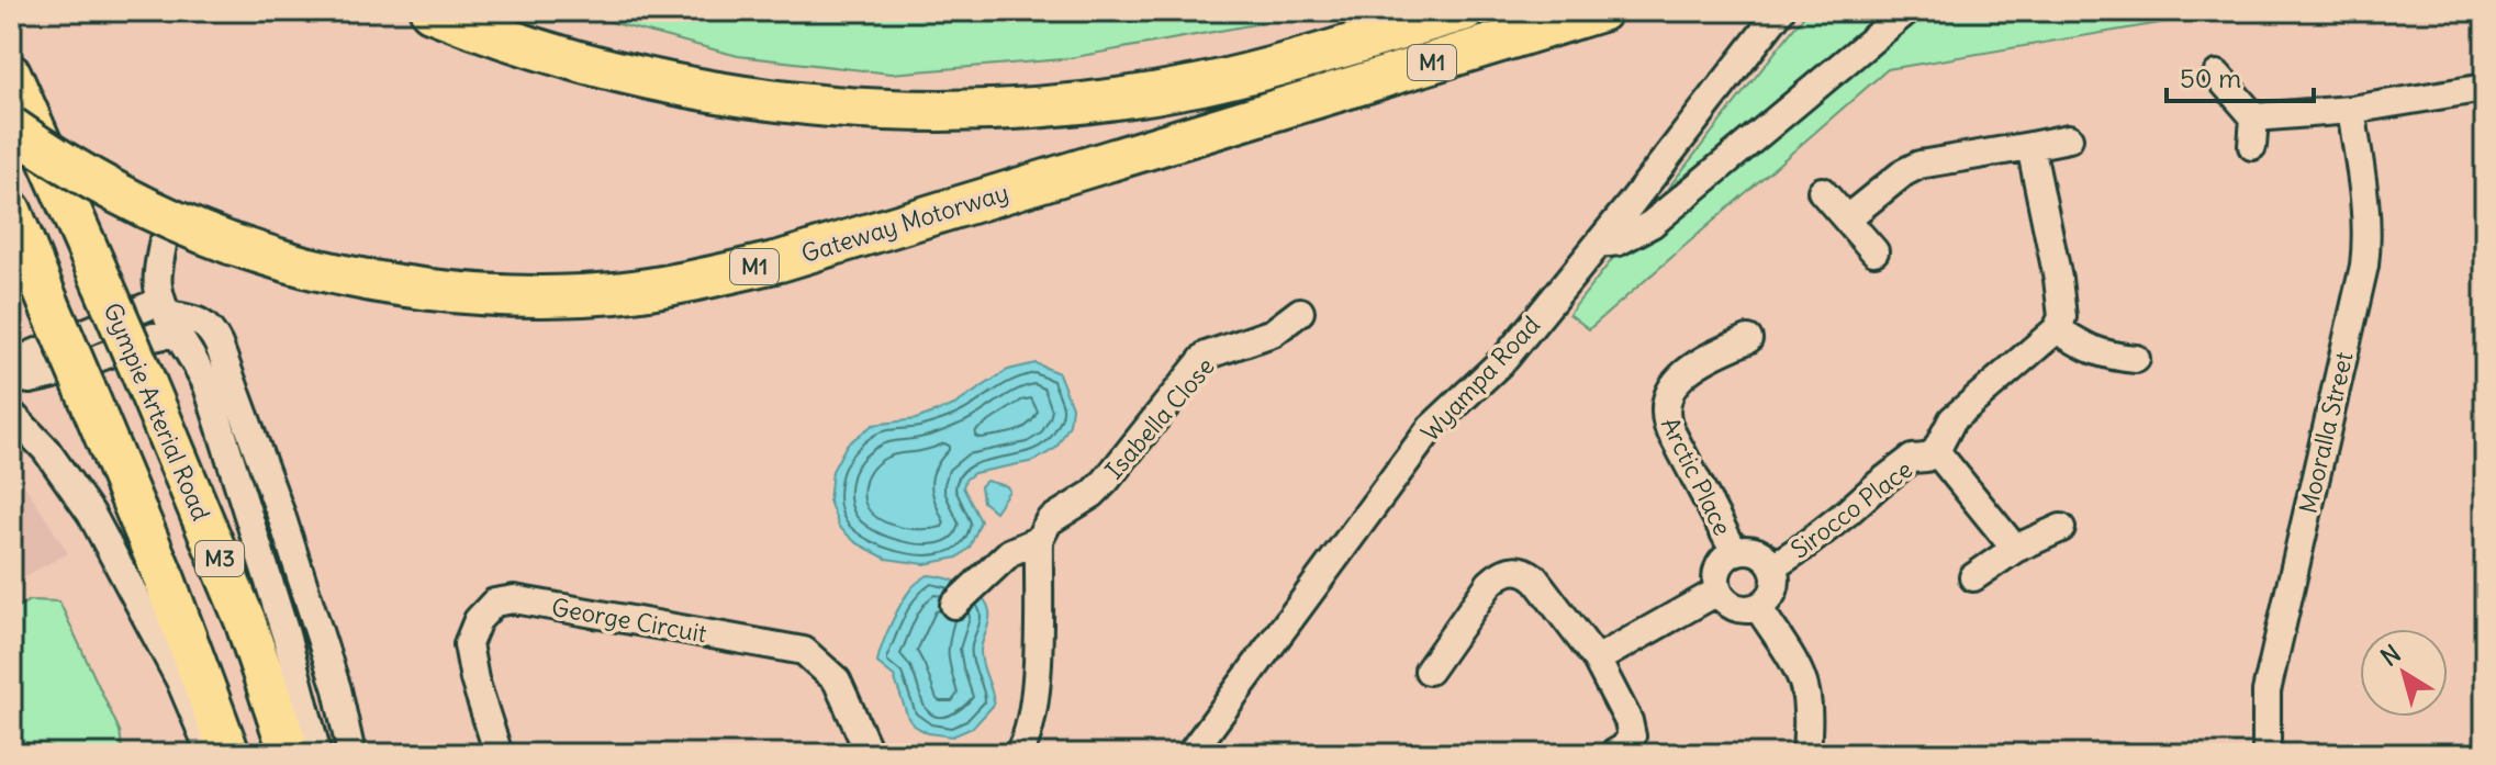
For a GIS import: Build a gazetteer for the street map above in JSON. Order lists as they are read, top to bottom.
{
  "streets": {
    "highway": [
      "M1",
      "Gateway Motorway",
      "Gympie Arterial Road",
      "M3"
    ],
    "street": [
      "Wyampa Road",
      "Isabella Close",
      "Mooralla Street",
      "Arctic Place",
      "Sirocco Place",
      "George Circuit"
    ]
  },
  "crossings": [
    ["Arctic Place", "Sirocco Place"]
  ],
  "scale_bar": "50 m",
  "north": "top left"
}
